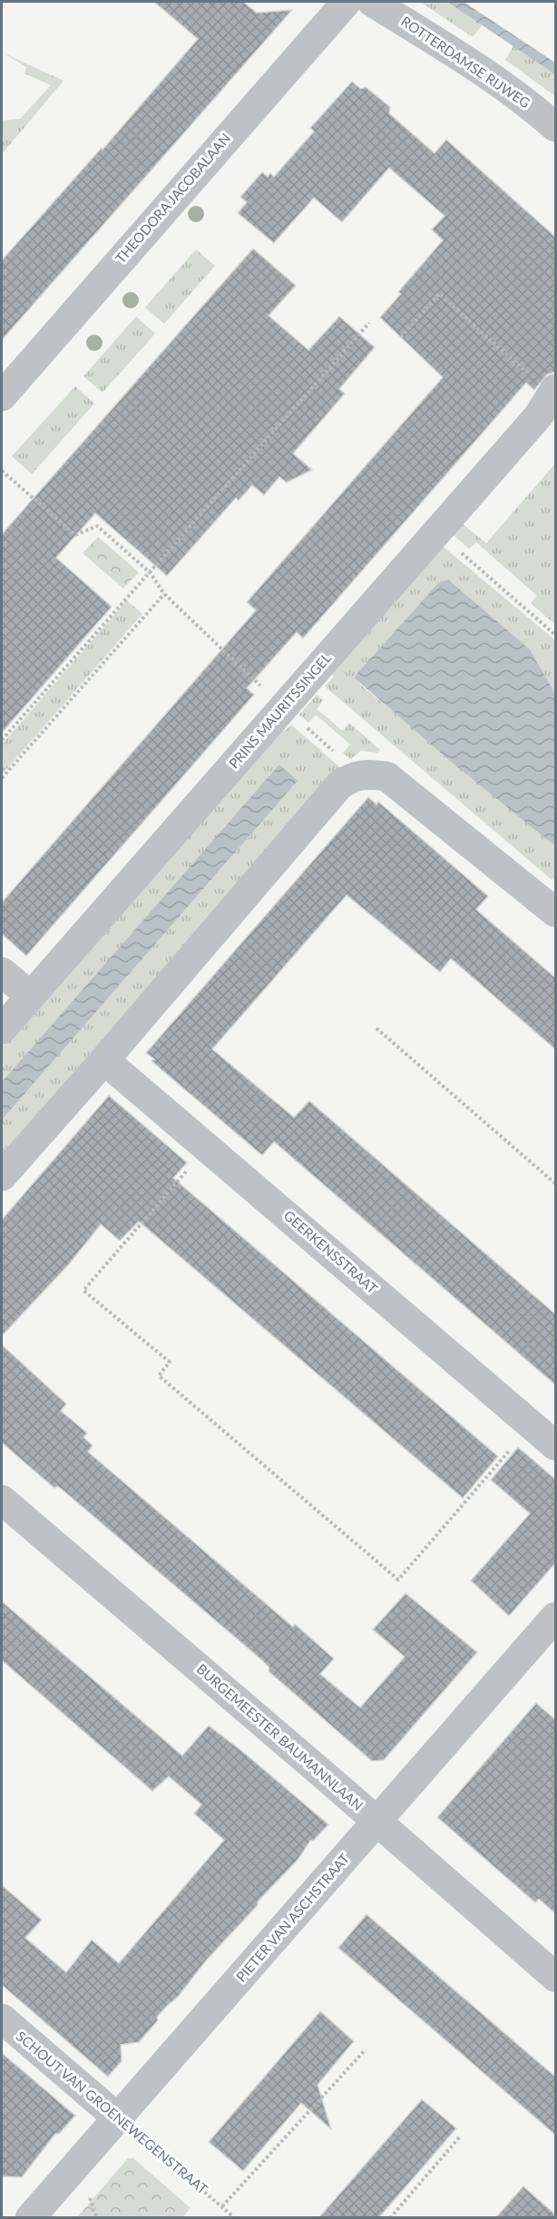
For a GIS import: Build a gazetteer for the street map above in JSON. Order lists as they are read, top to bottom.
{
  "streets": {
    "street": [
      "ROTTERDAMSE RIJWEG",
      "THEODORA JACOBALAAN",
      "PRINS MAURITSSINGEL",
      "GEERKENSSTRAAT",
      "BURGEMEESTER BAUMANNLAAN",
      "PIETER VAN ASCHSTRAAT",
      "SCHOUT VAN GROENEWEGENSTRAAT"
    ]
  },
  "crossings": [
    ["BURGEMEESTER BAUMANNLAAN", "PIETER VAN ASCHSTRAAT"],
    ["PIETER VAN ASCHSTRAAT", "SCHOUT VAN GROENEWEGENSTRAAT"]
  ]
}
